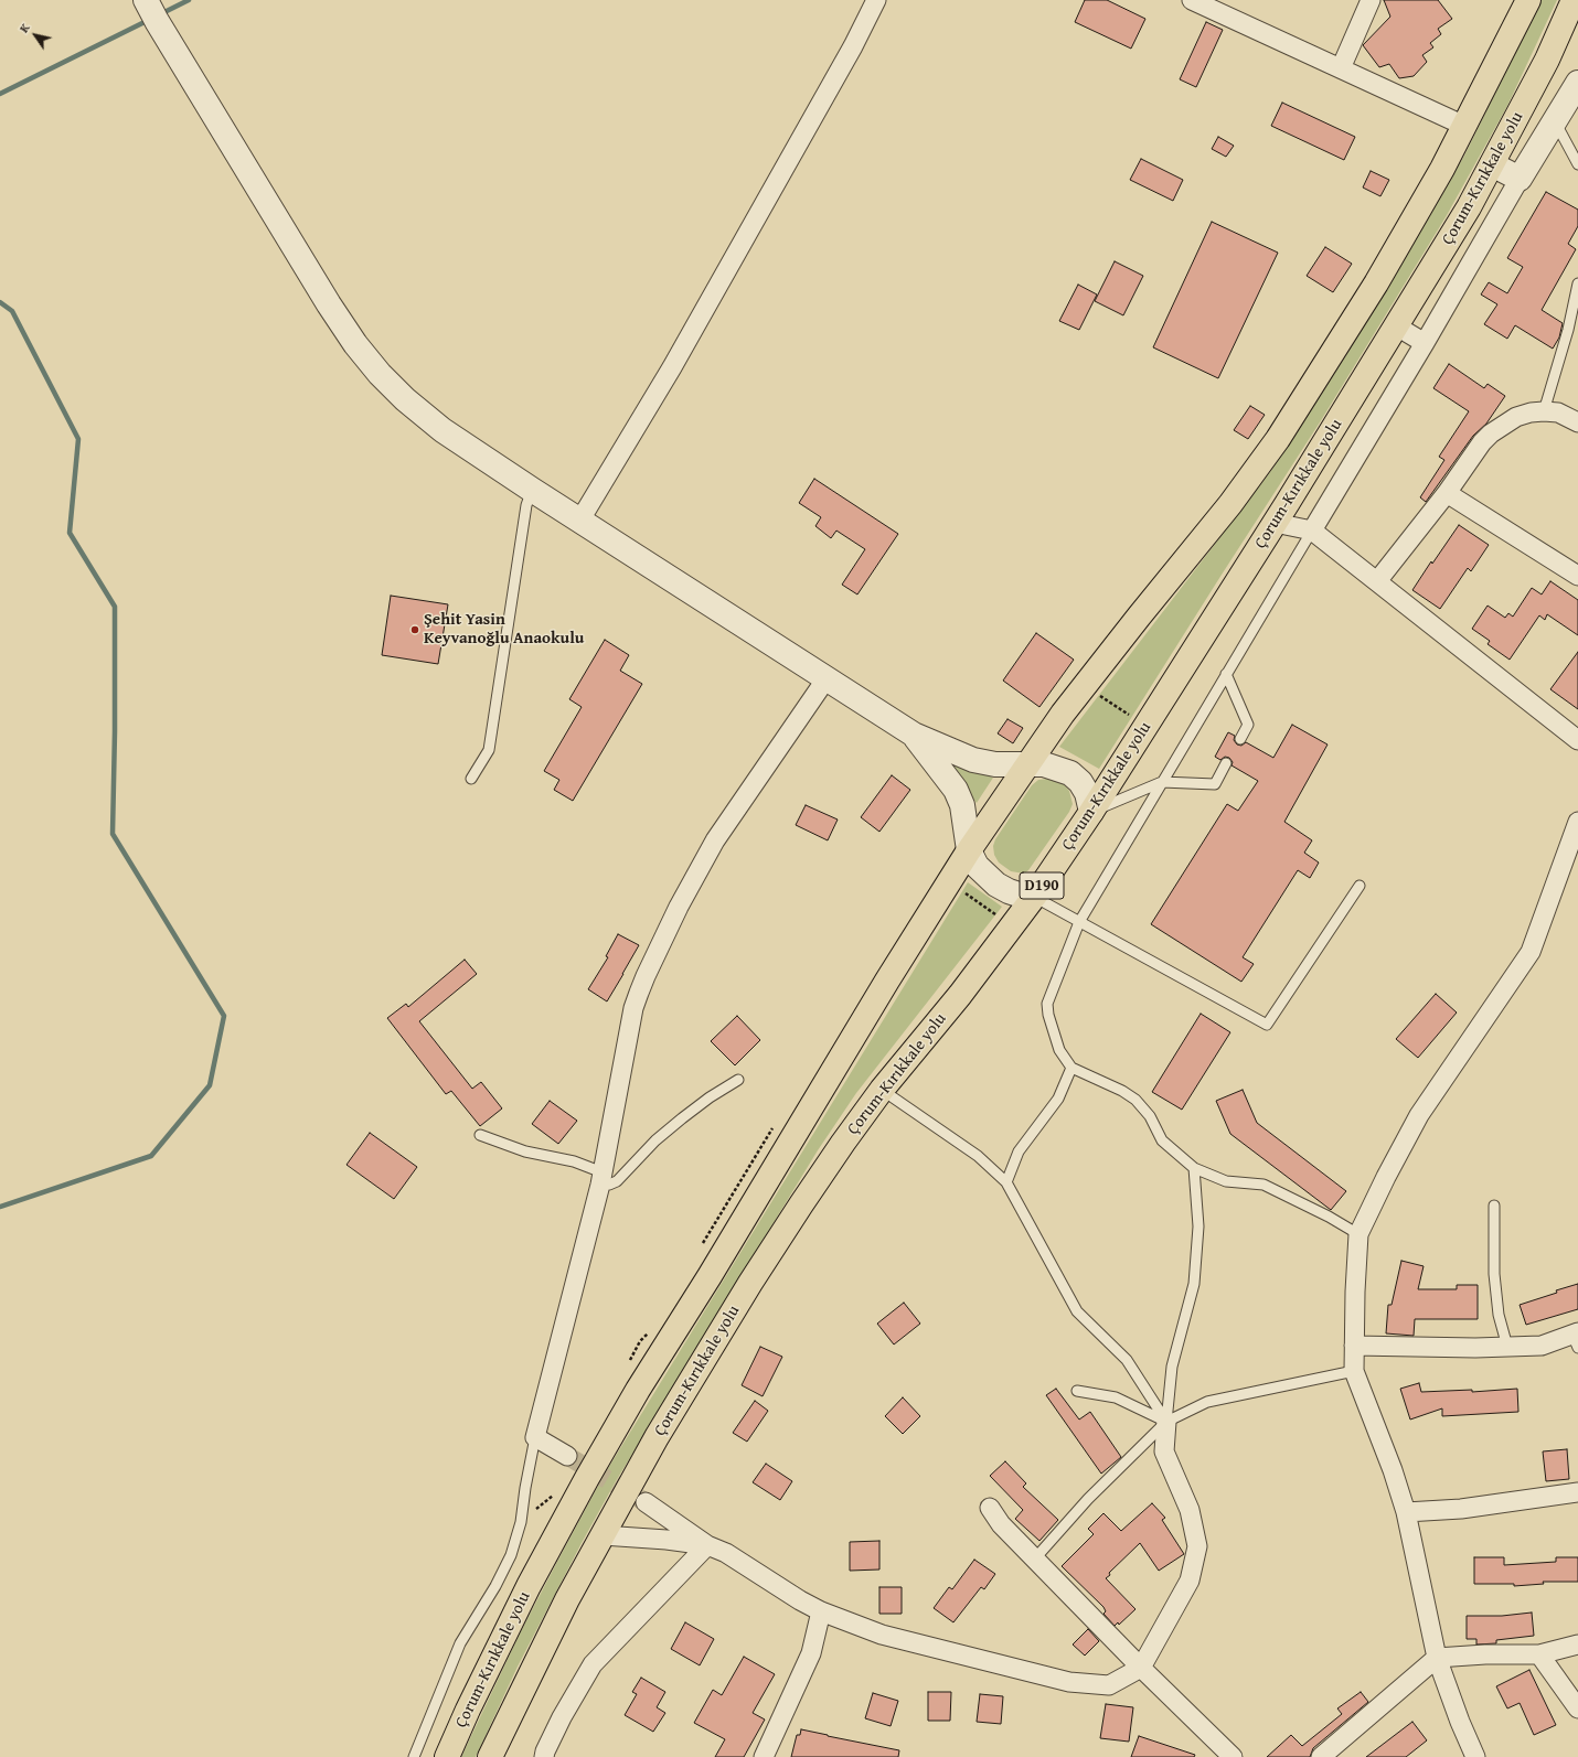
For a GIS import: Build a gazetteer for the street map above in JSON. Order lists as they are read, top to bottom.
{
  "streets": {
    "highway": ["Çorum-Kırıkkale yolu", "D190"]
  },
  "places": ["Şehit Yasin Keyvanoğlu Anaokulu"],
  "north": "top left"
}
